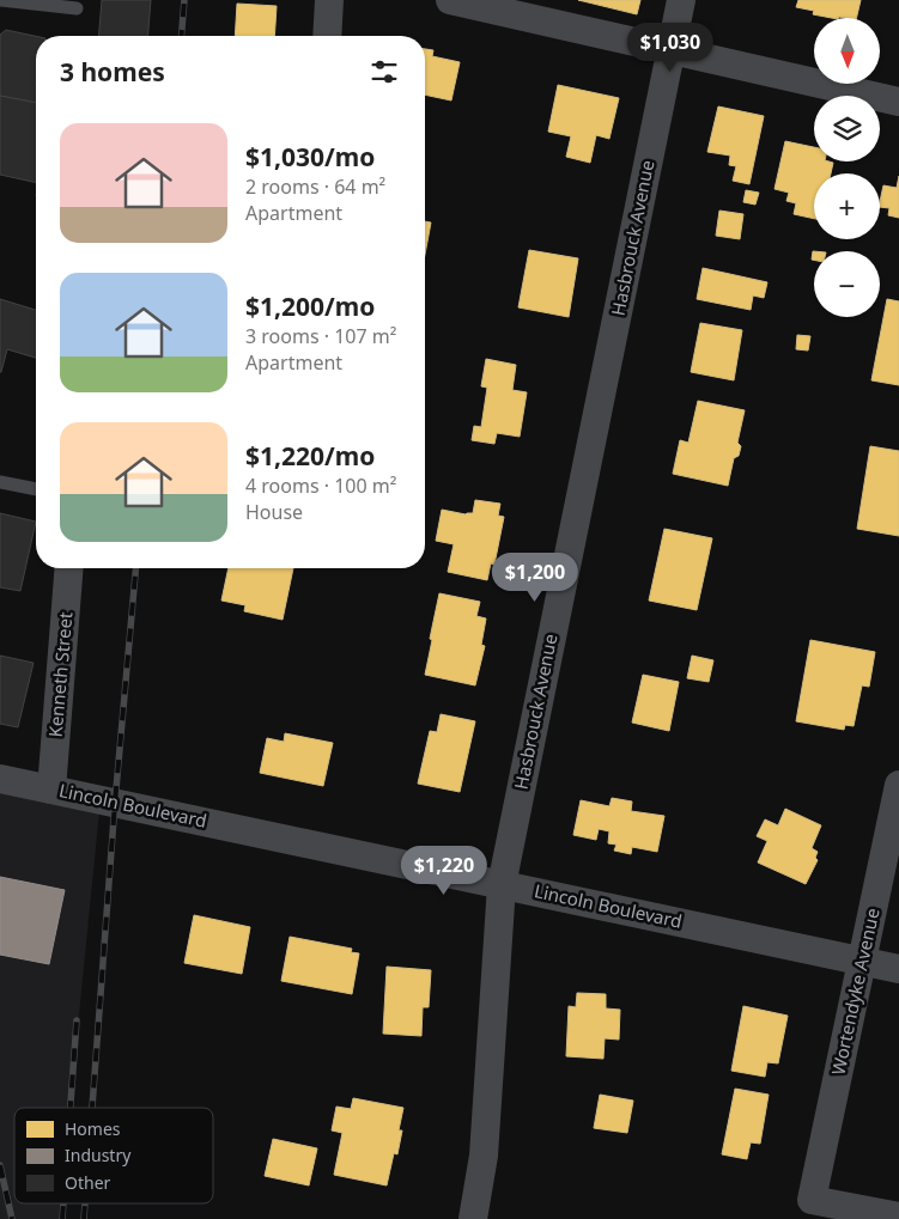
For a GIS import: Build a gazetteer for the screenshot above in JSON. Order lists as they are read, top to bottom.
{
  "streets": {
    "street": [
      "Hasbrouck Avenue",
      "Kenneth Street",
      "Lincoln Boulevard",
      "Wortendyke Avenue"
    ]
  },
  "crossings": [
    ["Hasbrouck Avenue", "Lincoln Boulevard"],
    ["Kenneth Street", "Lincoln Boulevard"],
    ["Lincoln Boulevard", "Wortendyke Avenue"]
  ],
  "legend": ["Homes", "Industry", "Other"],
  "north": "bottom",
  "page": {
    "map_buttons": ["+", "−"],
    "price": ["$1,030", "$1,200", "$1,220"],
    "heading": "3 homes",
    "list": [
      {
        "name": "$1,030/mo",
        "note": "2 rooms · 64 m² · Apartment"
      },
      {
        "name": "$1,200/mo",
        "note": "3 rooms · 107 m² · Apartment"
      },
      {
        "name": "$1,220/mo",
        "note": "4 rooms · 100 m² · House"
      }
    ]
  }
}
